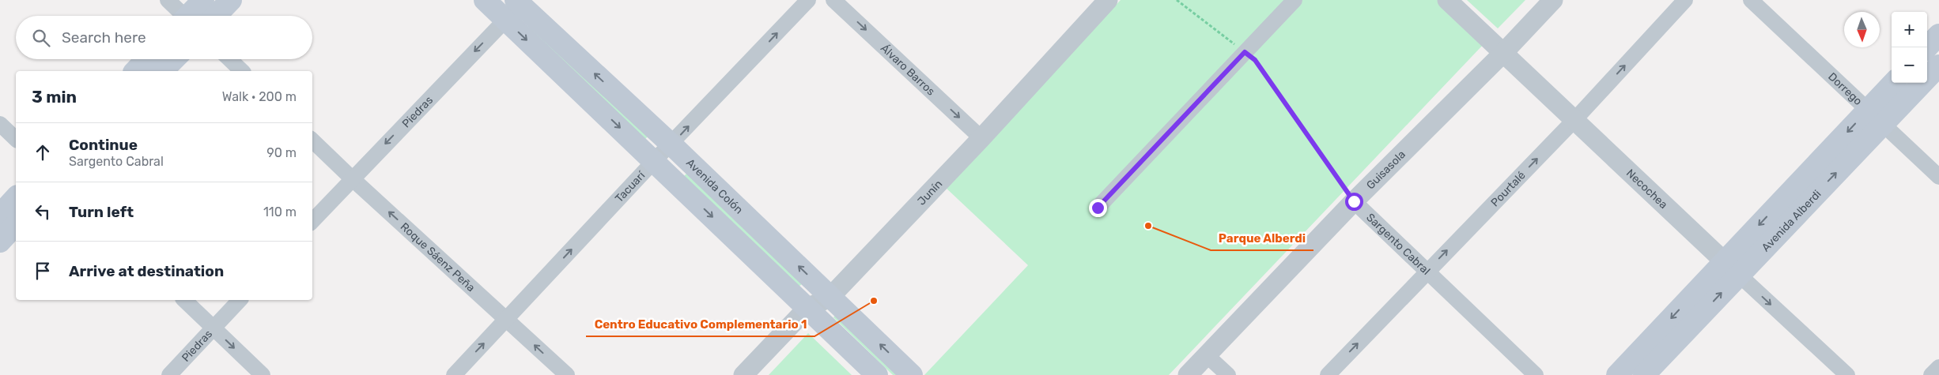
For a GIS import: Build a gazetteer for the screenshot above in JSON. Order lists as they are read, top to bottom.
{
  "streets": {
    "main road": ["Avenida Colón", "Avenida Alberdi"],
    "street": [
      "Álvaro Barros",
      "Dorrego",
      "Piedras",
      "Guisasola",
      "Tacuarí",
      "Pourtalé",
      "Necochea",
      "Junín",
      "Sargento Cabral",
      "Roque Sáenz Peña"
    ]
  },
  "crossings": [
    ["Álvaro Barros", "Junín"],
    ["Dorrego", "Avenida Alberdi"],
    ["Piedras", "Avenida Colón"],
    ["Piedras", "Roque Sáenz Peña"],
    ["Guisasola", "Necochea"],
    ["Guisasola", "Sargento Cabral"],
    ["Tacuarí", "Avenida Colón"],
    ["Tacuarí", "Roque Sáenz Peña"],
    ["Avenida Colón", "Junín"],
    ["Pourtalé", "Necochea"],
    ["Pourtalé", "Sargento Cabral"],
    ["Necochea", "Avenida Alberdi"]
  ],
  "one_way": [
    "Álvaro Barros",
    "Piedras",
    "Tacuarí",
    "Pourtalé",
    "Roque Sáenz Peña"
  ],
  "places": ["Parque Alberdi", "Centro Educativo Complementario 1"],
  "north": "bottom",
  "page": {
    "map_buttons": ["+", "−"],
    "search": "Search here",
    "heading": ["3 min", "Walk · 200 m"],
    "list": [
      ["Continue", "Sargento Cabral", "90 m"],
      ["Turn left", "110 m"],
      "Arrive at destination"
    ]
  }
}
